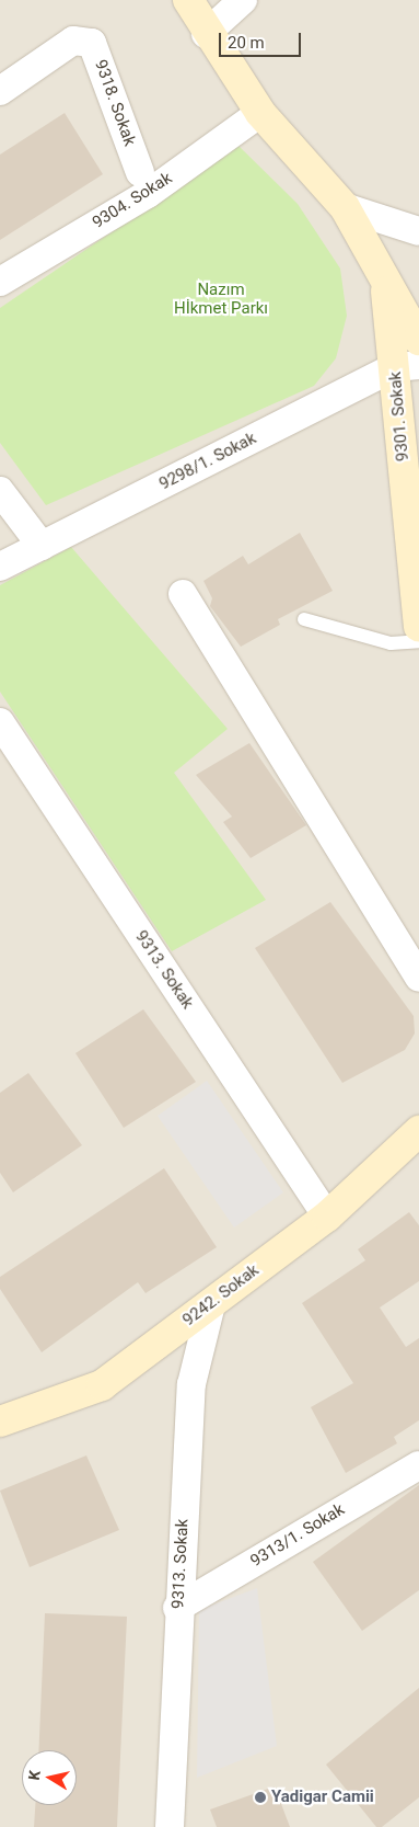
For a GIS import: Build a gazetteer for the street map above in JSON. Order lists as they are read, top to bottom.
{
  "streets": {
    "main road": ["9301. Sokak", "9242. Sokak"],
    "street": [
      "9318. Sokak",
      "9304. Sokak",
      "9298/1. Sokak",
      "9313. Sokak",
      "9313/1. Sokak"
    ]
  },
  "crossings": [
    ["9304. Sokak", "9301. Sokak"],
    ["9301. Sokak", "9298/1. Sokak"],
    ["9313. Sokak", "9242. Sokak"],
    ["9313. Sokak", "9313/1. Sokak"]
  ],
  "parks": ["Nazım Hİkmet Parkı"],
  "places": ["Yadigar Camii"],
  "scale_bar": "20 m",
  "north": "left"
}
